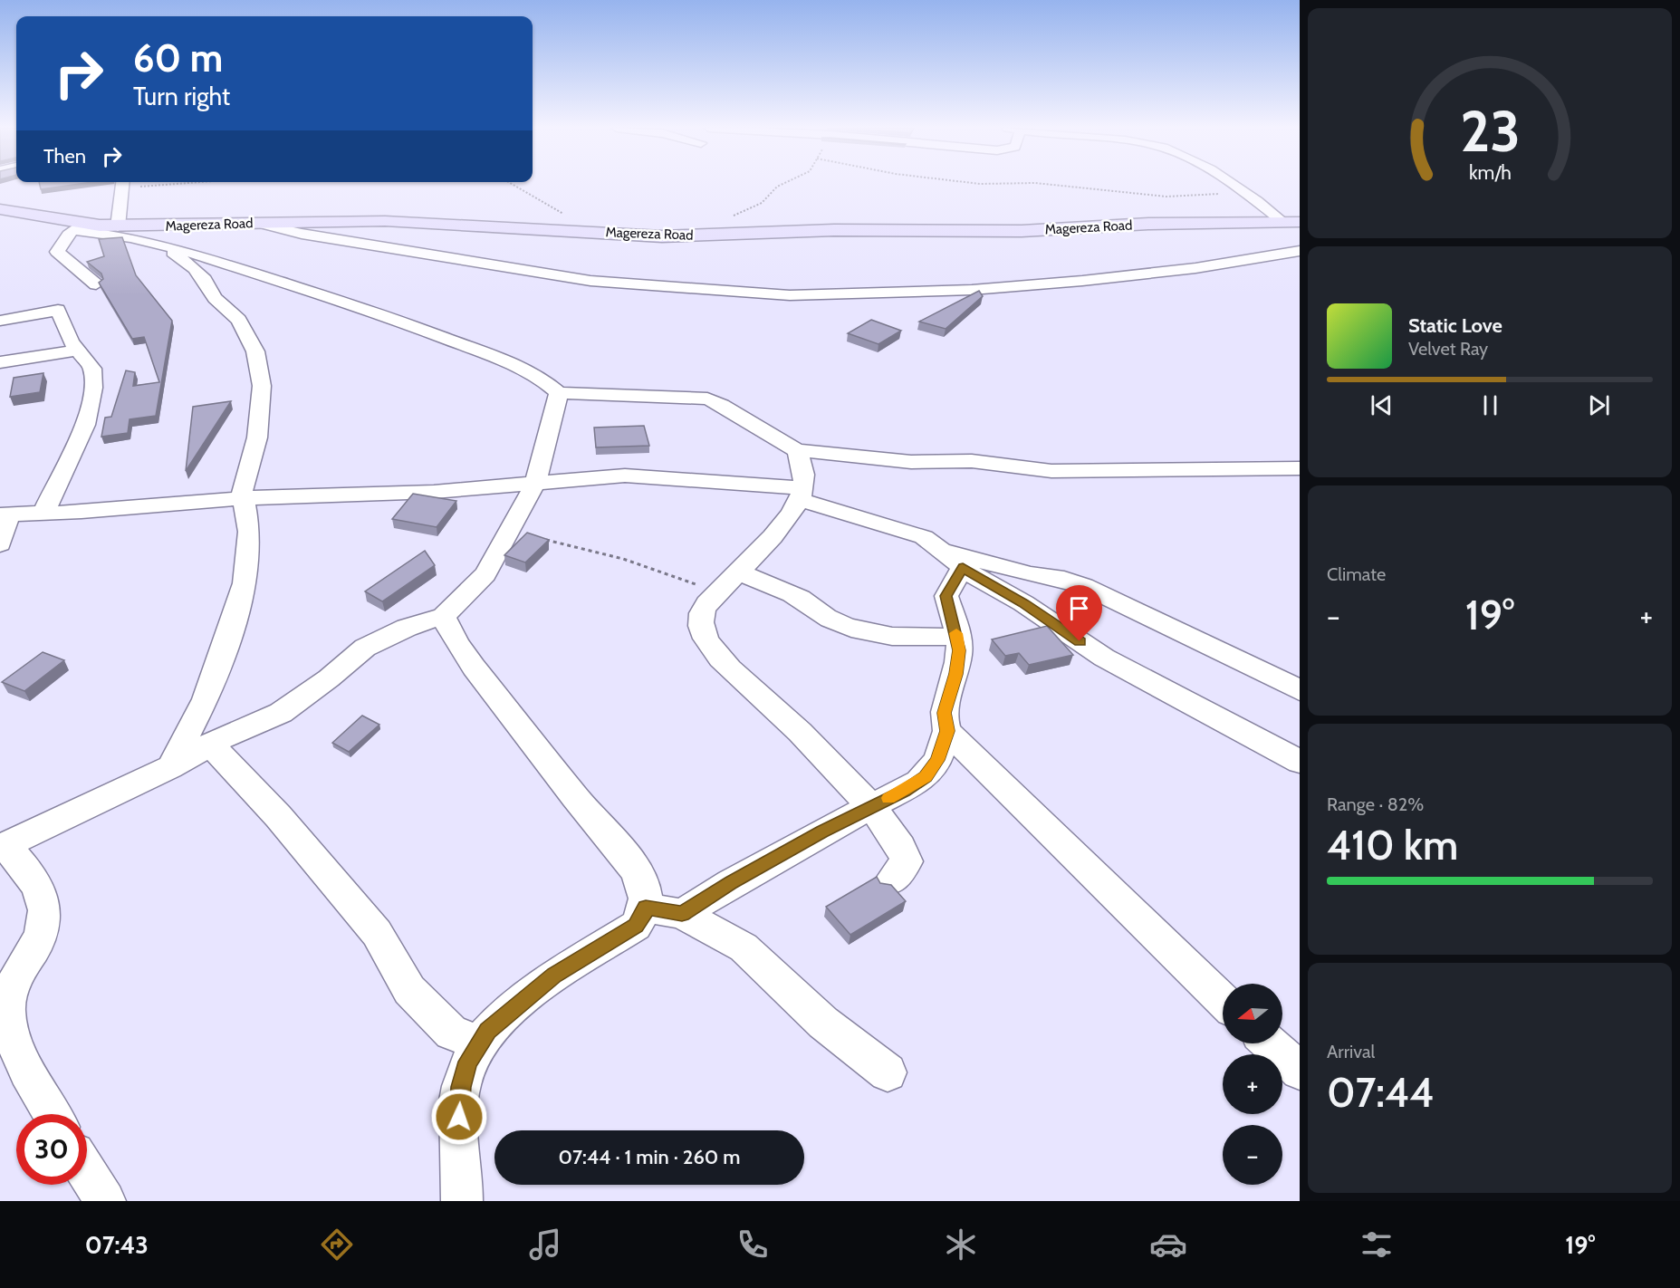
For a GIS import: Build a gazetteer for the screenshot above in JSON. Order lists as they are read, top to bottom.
{
  "streets": {
    "street": ["Magereza Road"]
  },
  "north": "left",
  "page": {
    "turn": ["60 m", "Turn right"],
    "then": "Then",
    "song": ["Static Love", "Velvet Ray"],
    "tile": [
      "Climate",
      ["Range · 82%", "410 km"],
      ["Arrival", "07:44"]
    ],
    "heat": ["−", "19°", "+"],
    "map_buttons": ["+", "−"],
    "limit": "30",
    "trip": "07:44 · 1 min · 260 m",
    "tabs": ["07:43", "19°"],
    "gauge": ["23", "km/h"]
  }
}
